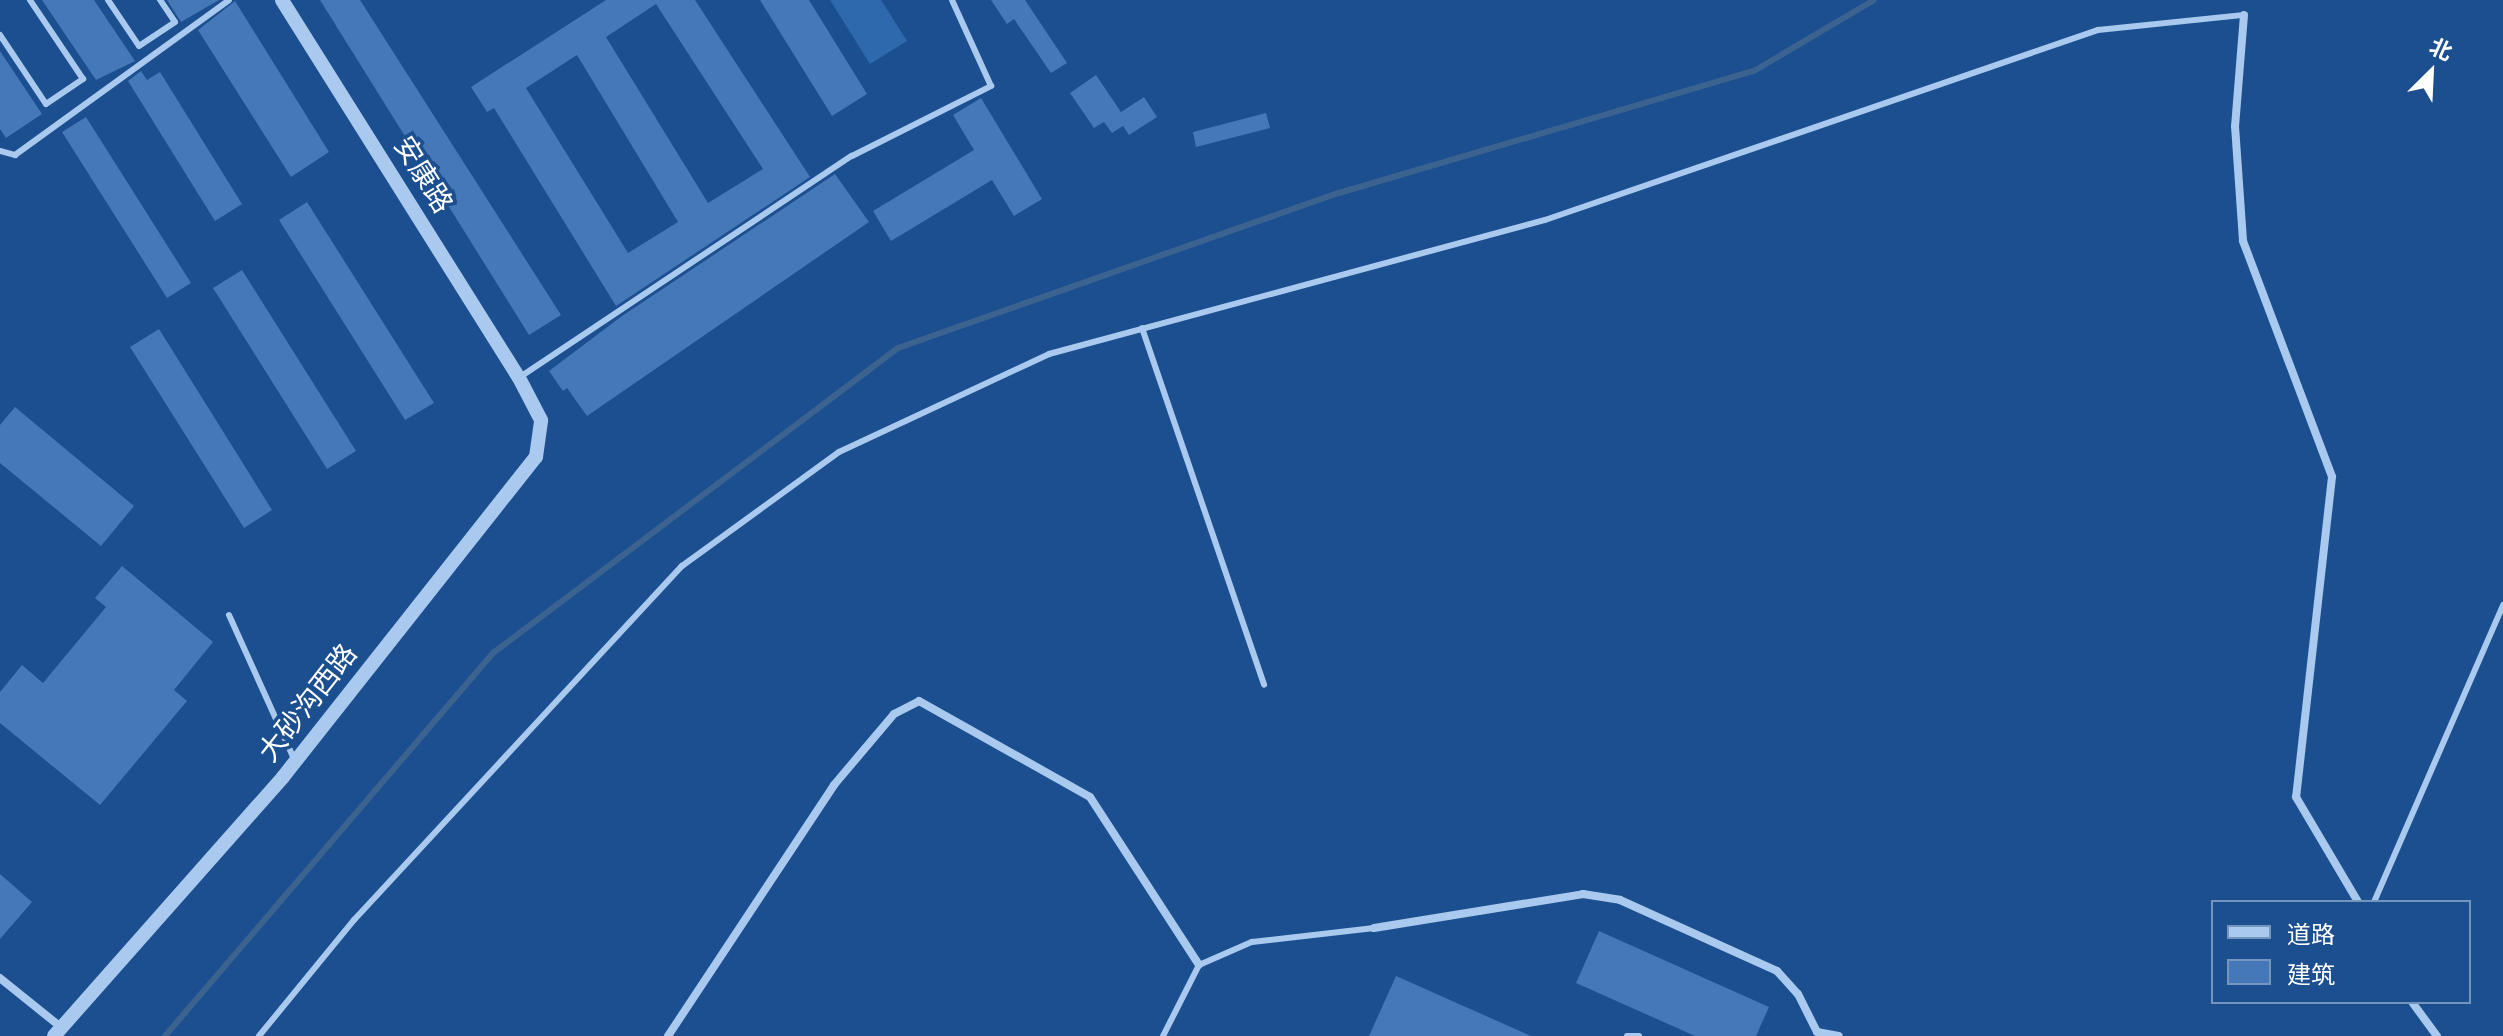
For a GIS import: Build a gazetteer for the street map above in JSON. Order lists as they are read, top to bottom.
{
  "streets": {
    "street": ["安康路", "大砂沟西路"]
  },
  "crossings": [
    ["安康路", "大砂沟西路"]
  ],
  "legend": ["道路", "建筑"],
  "north": "top right"
}
